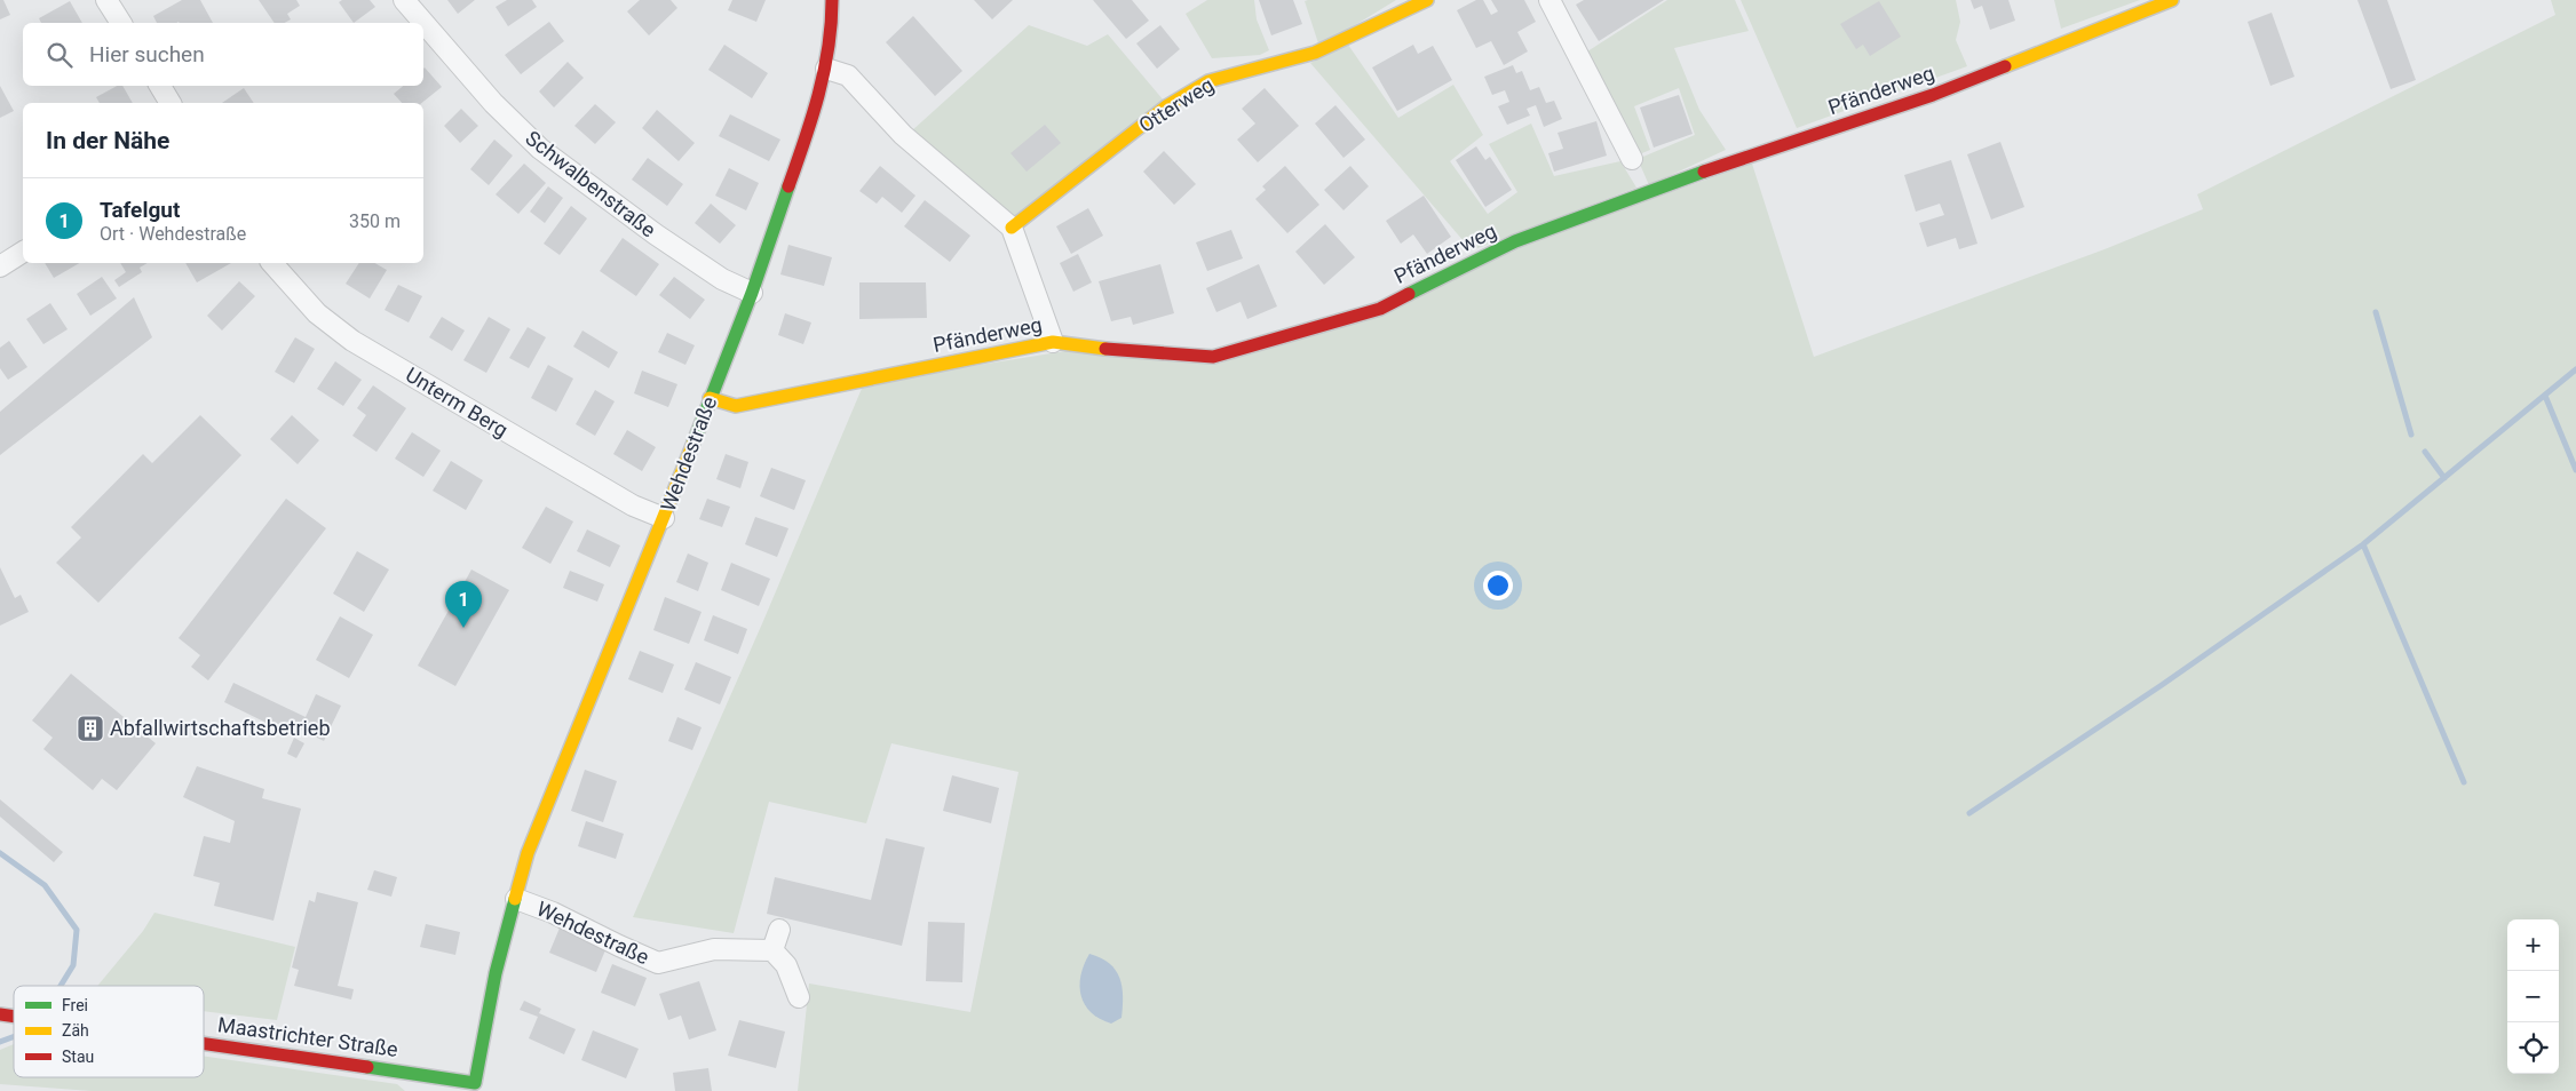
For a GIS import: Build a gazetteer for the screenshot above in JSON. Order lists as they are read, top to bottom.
{
  "streets": {
    "street": [
      "Pfänderweg",
      "Otterweg",
      "Schwalbenstraße",
      "Unterm Berg",
      "Wehdestraße",
      "Maastrichter Straße"
    ]
  },
  "crossings": [
    ["Pfänderweg", "Wehdestraße"],
    ["Schwalbenstraße", "Wehdestraße"],
    ["Unterm Berg", "Wehdestraße"],
    ["Wehdestraße", "Maastrichter Straße"]
  ],
  "places": {
    "building": ["Abfallwirtschaftsbetrieb"]
  },
  "legend": ["Frei", "Zäh", "Stau"],
  "page": {
    "search": "Hier suchen",
    "heading": "In der Nähe",
    "list": [
      {
        "mark": "1",
        "name": "Tafelgut",
        "note": "Ort · Wehdestraße",
        "value": "350 m"
      }
    ],
    "pins": "1",
    "map_buttons": ["+", "−"]
  }
}
